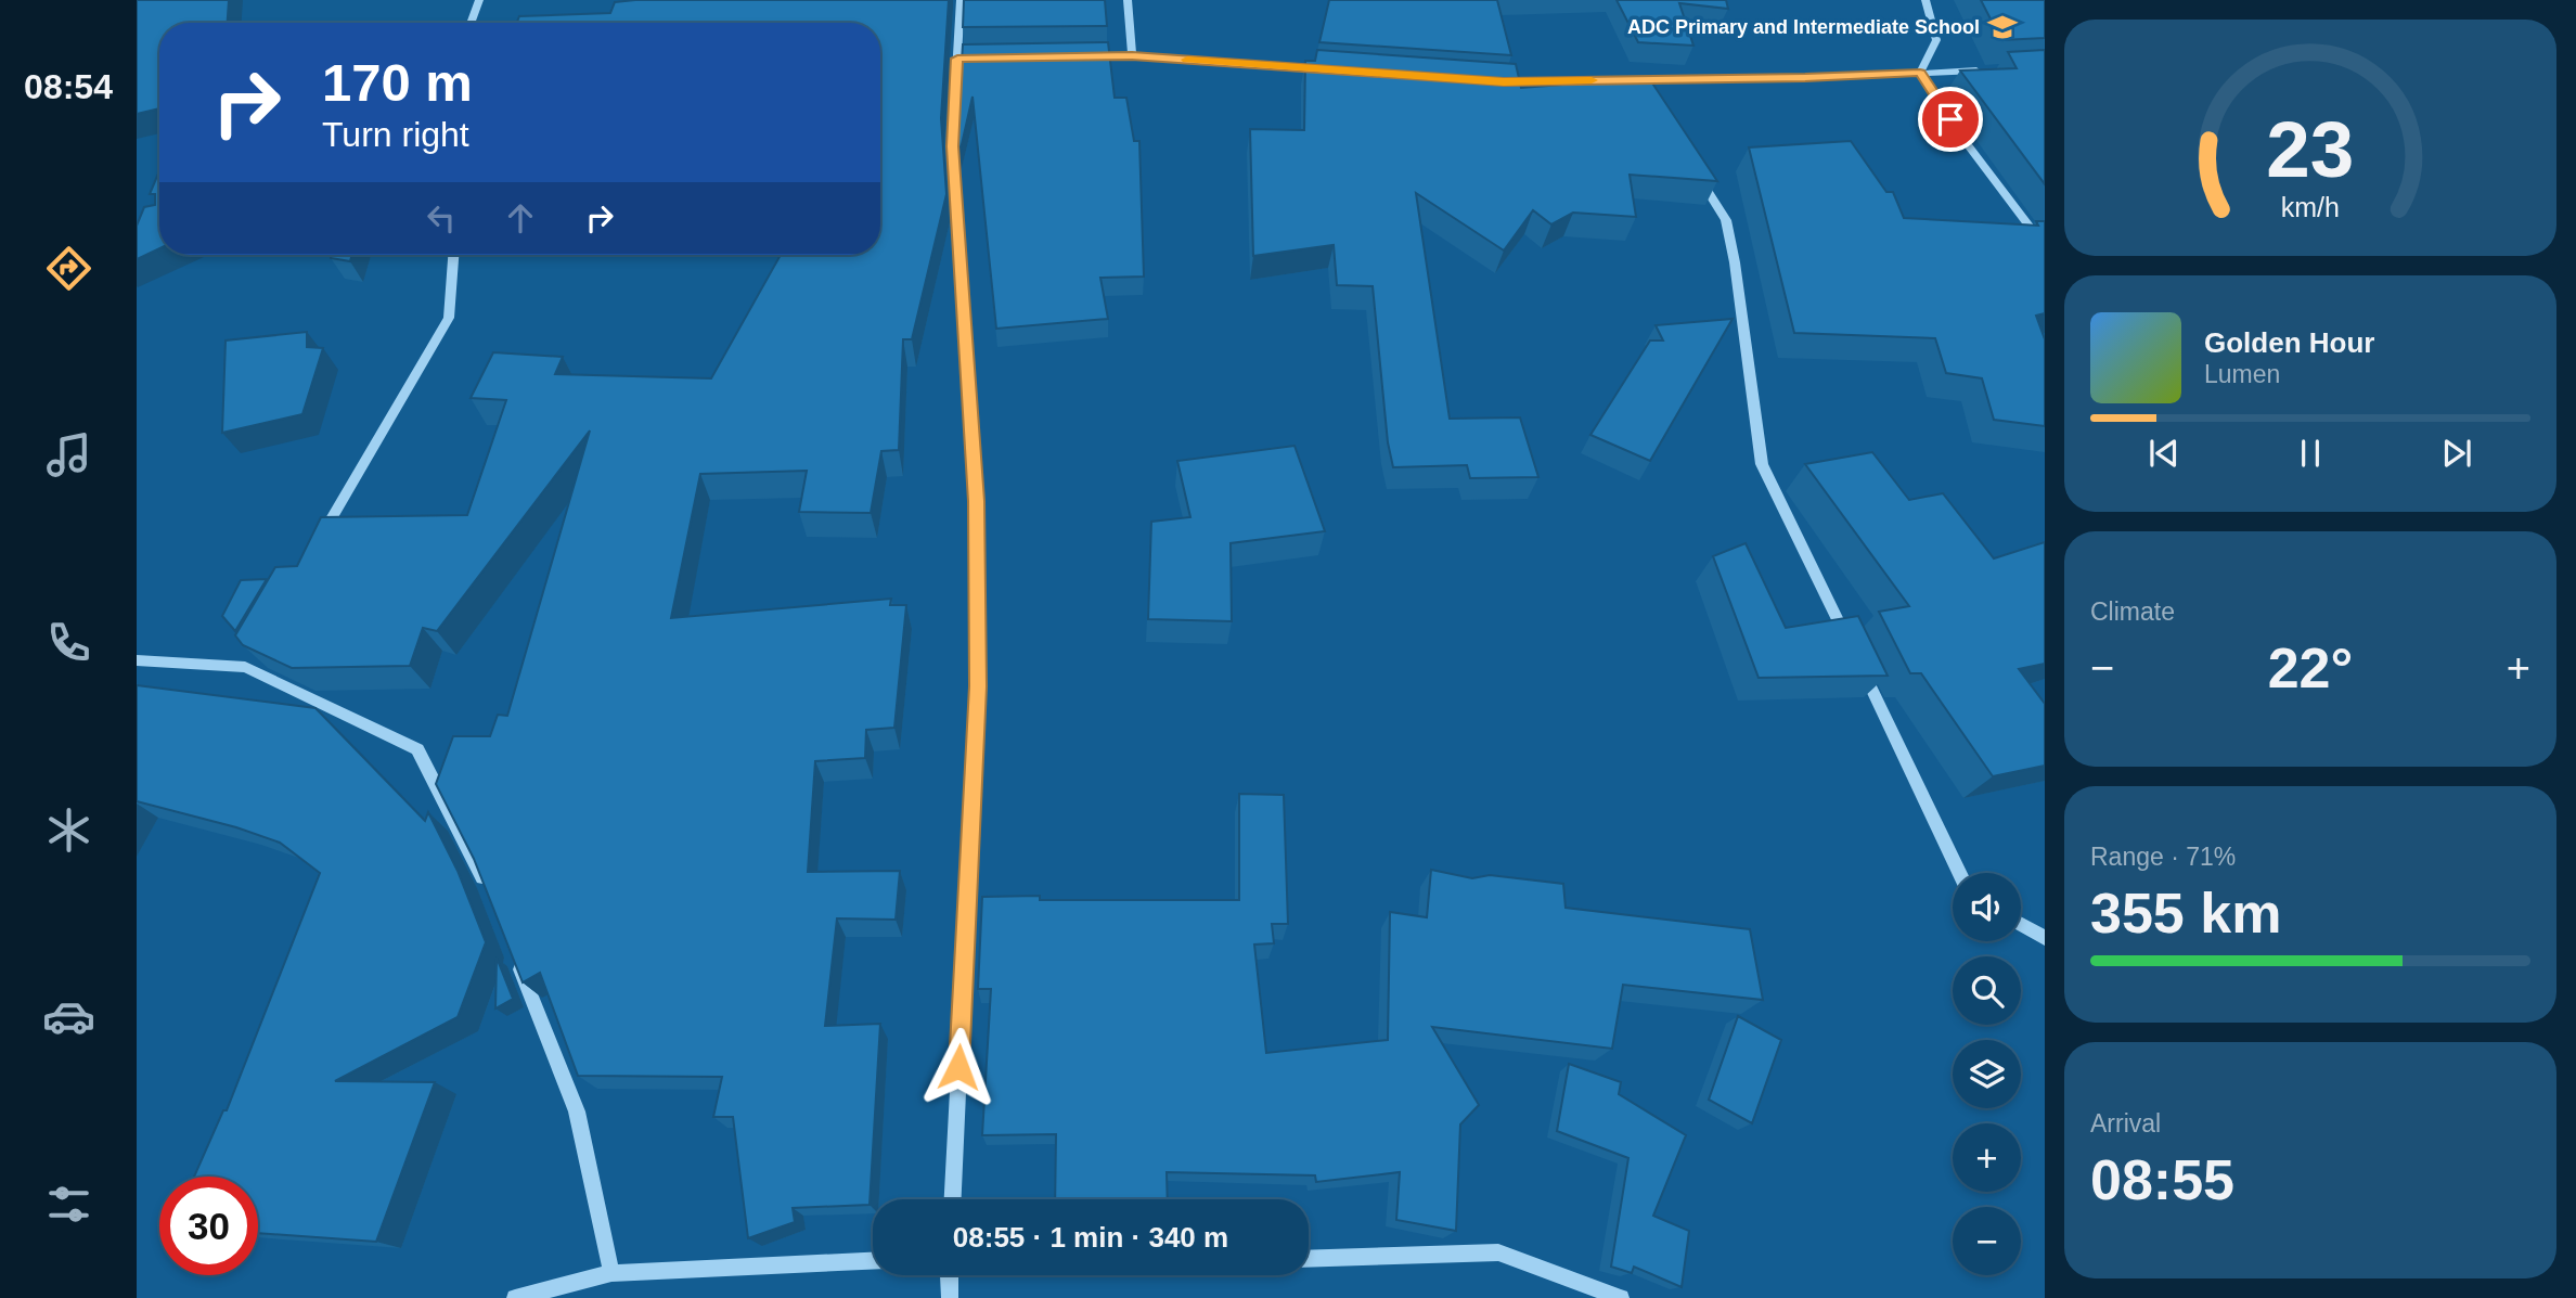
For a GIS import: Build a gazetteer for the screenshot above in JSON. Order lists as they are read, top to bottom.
{
  "places": {
    "school or university": ["ADC Primary and Intermediate School"]
  },
  "page": {
    "tabs": "08:54",
    "turn": ["170 m", "Turn right"],
    "song": ["Golden Hour", "Lumen"],
    "tile": [
      "Climate",
      ["Range · 71%", "355 km"],
      ["Arrival", "08:55"]
    ],
    "heat": ["−", "22°", "+"],
    "map_buttons": ["+", "−"],
    "limit": "30",
    "trip": "08:55 · 1 min · 340 m",
    "gauge": ["23", "km/h"]
  }
}
